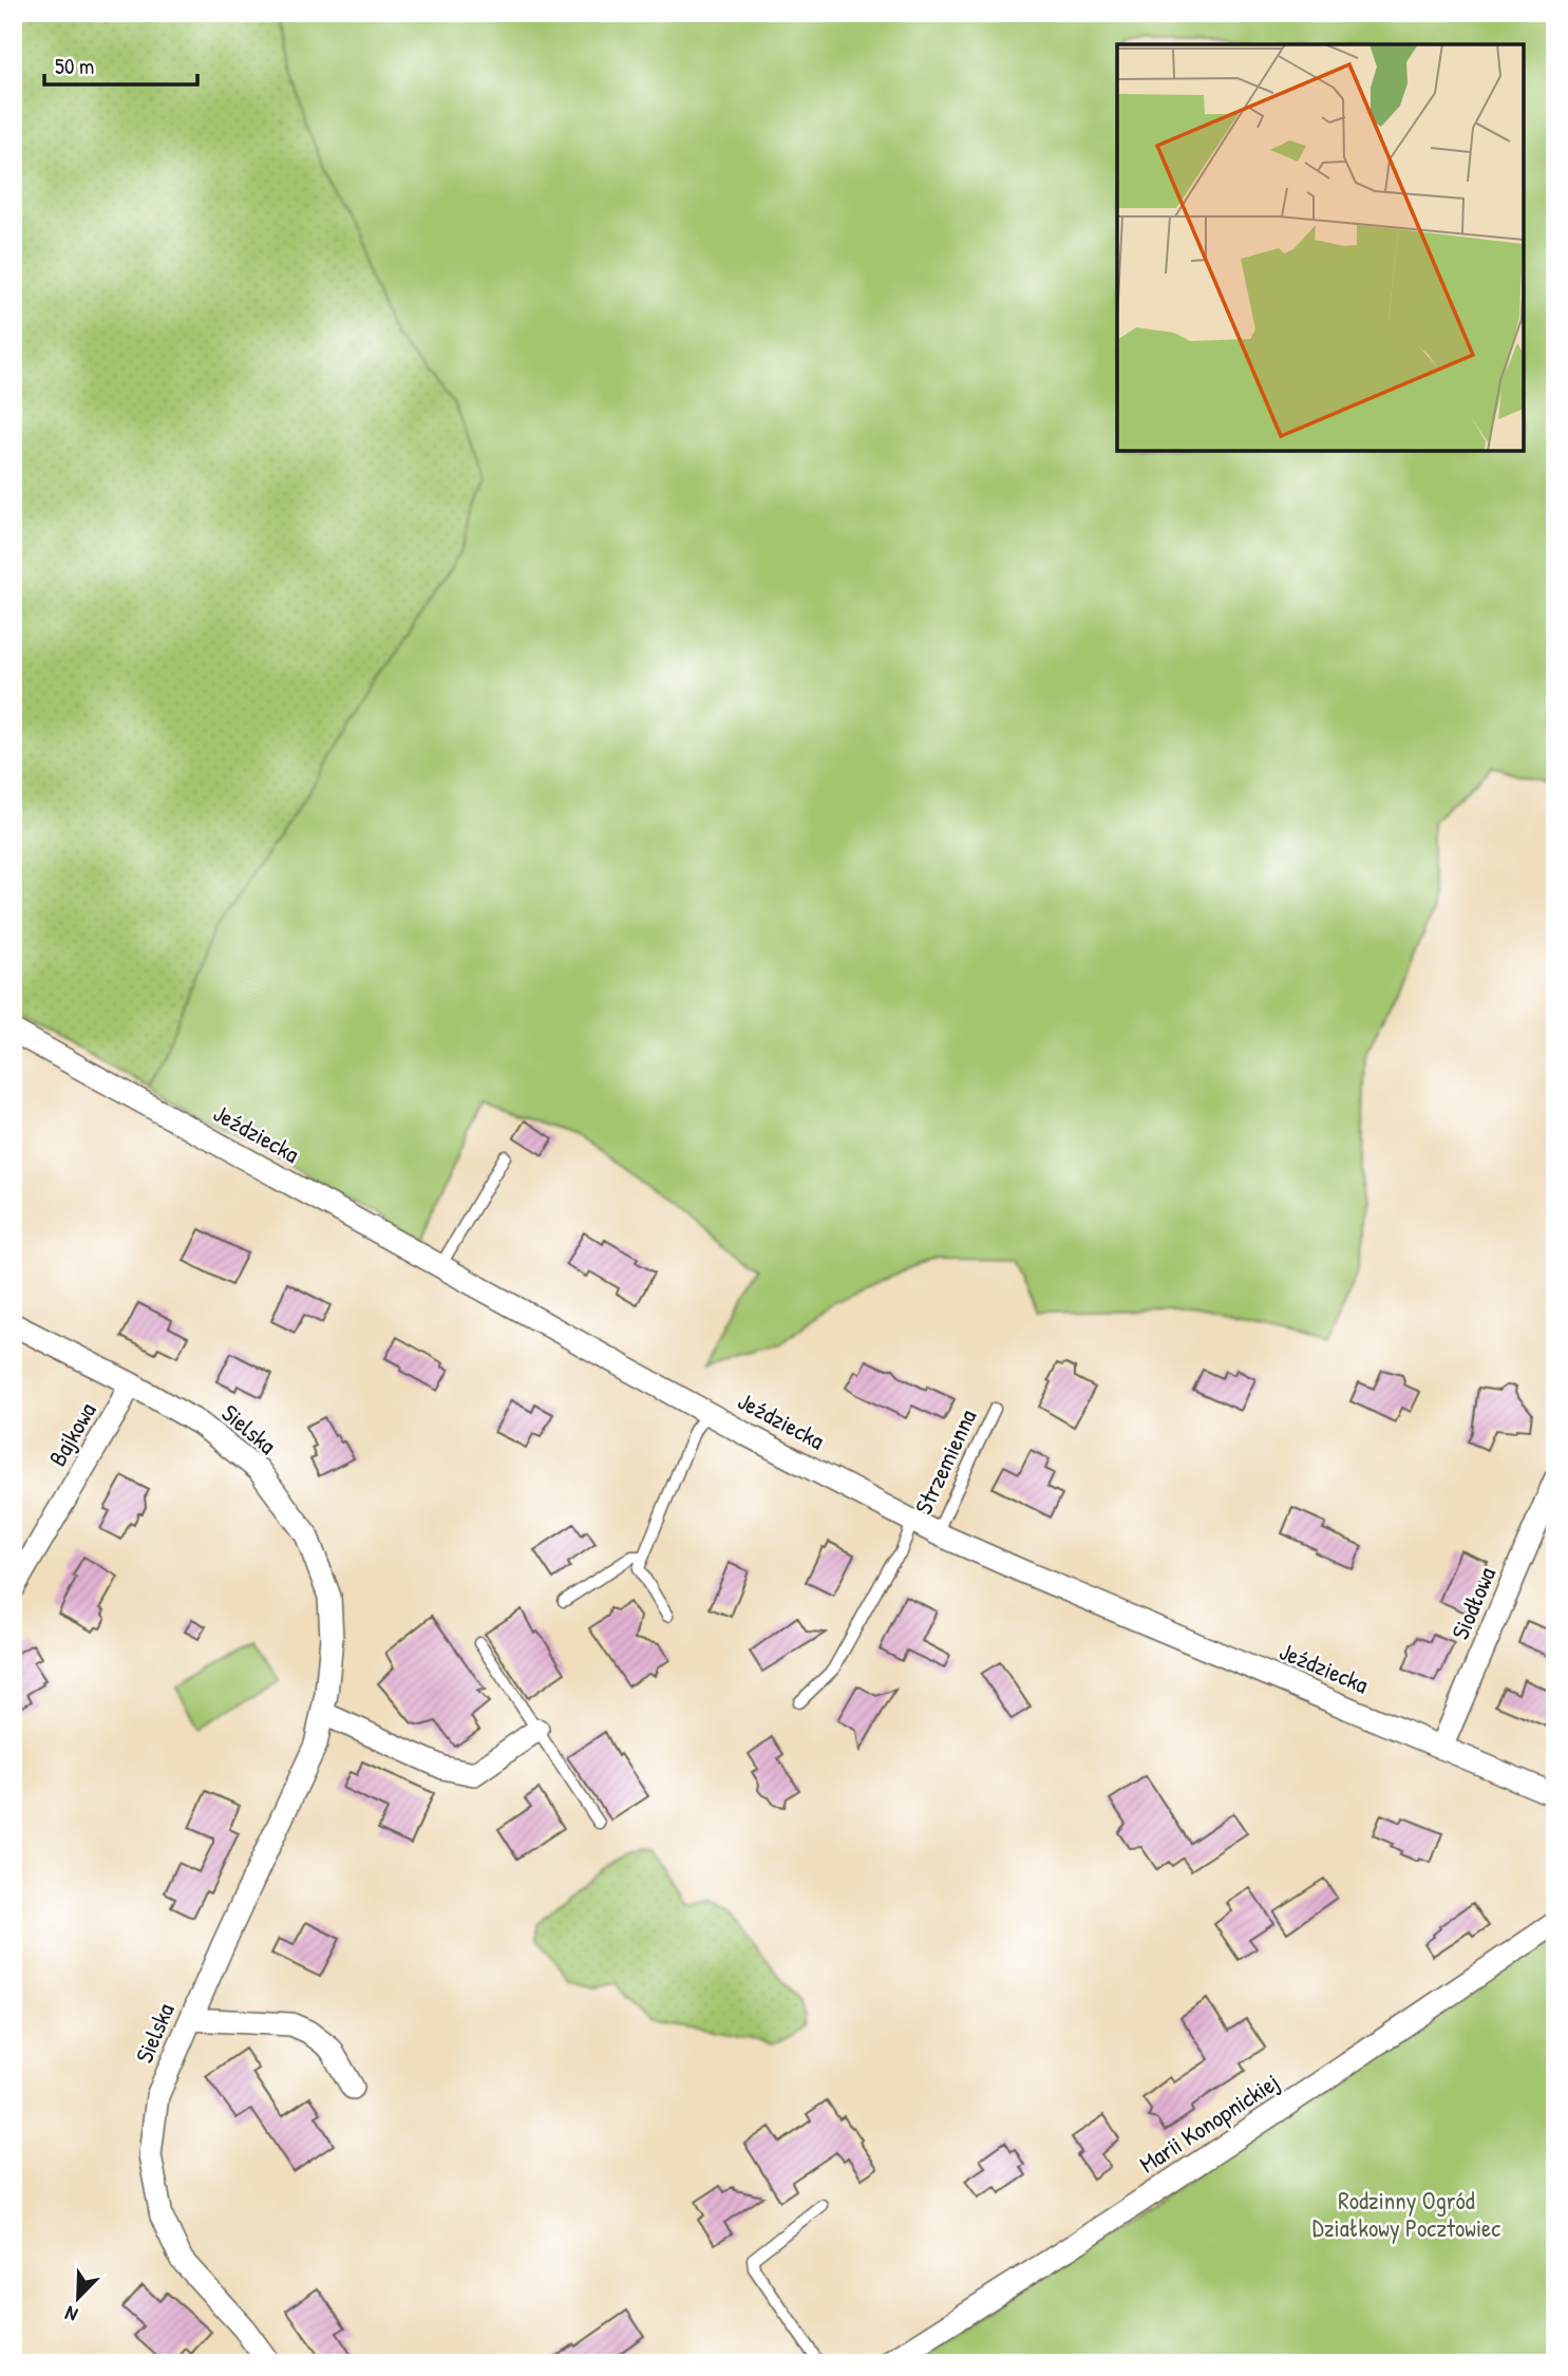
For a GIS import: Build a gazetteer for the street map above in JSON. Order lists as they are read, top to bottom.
{
  "streets": {
    "street": [
      "Jeździecka",
      "Sielska",
      "Bajkowa",
      "Siodłowa",
      "Marii Konopnickiej"
    ],
    "lane": ["Strzemienna"]
  },
  "crossings": [
    ["Jeździecka", "Strzemienna"],
    ["Jeździecka", "Siodłowa"],
    ["Sielska", "Bajkowa"]
  ],
  "parks": ["Rodzinny Ogród Działkowy Pocztowiec"],
  "scale_bar": "50 m",
  "north": "bottom left"
}
